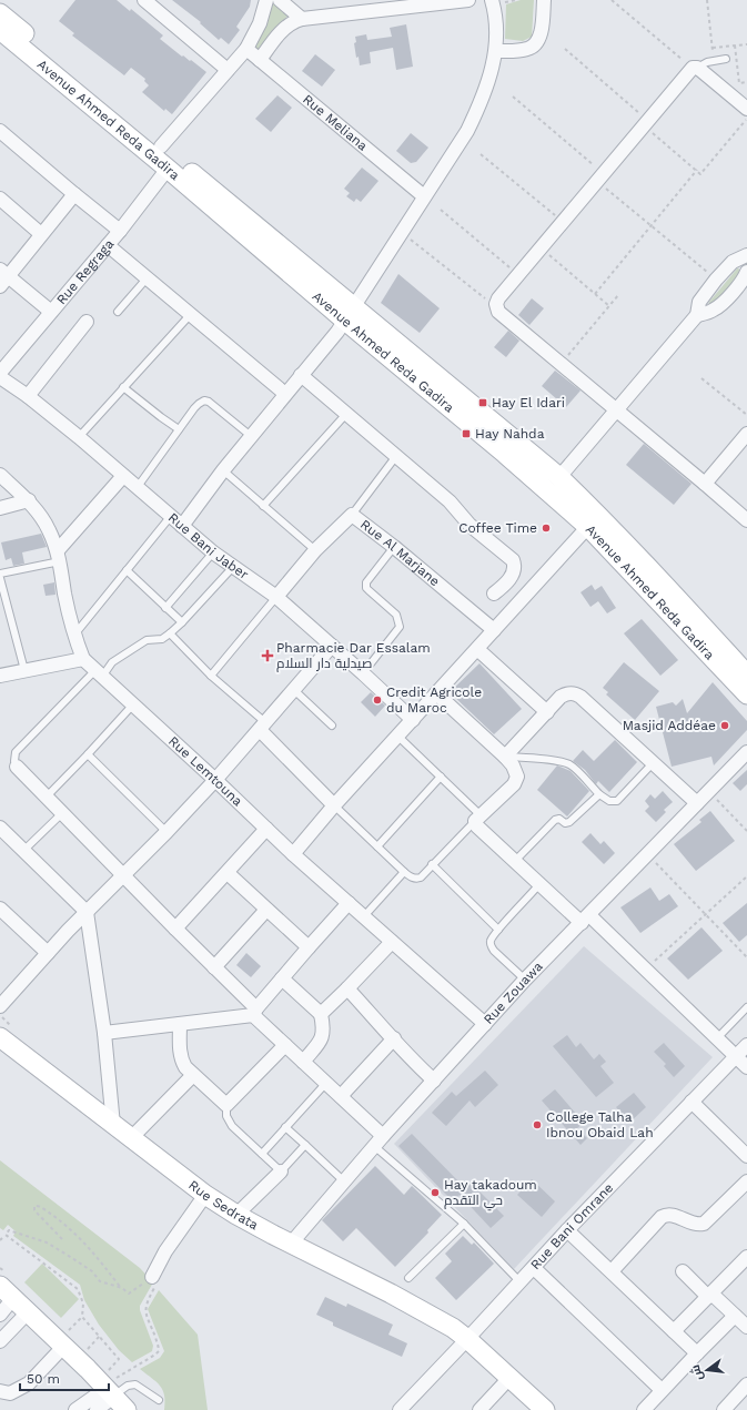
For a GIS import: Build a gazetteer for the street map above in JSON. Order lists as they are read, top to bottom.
{
  "streets": {
    "main road": ["Avenue Ahmed Reda Gadira", "Rue Sedrata"],
    "street": [
      "Rue Meliana",
      "Rue Regraga",
      "Rue Bani Jaber",
      "Rue Al Marjane",
      "Rue Lemtouna",
      "Rue Zouawa",
      "Rue Bani Omrane"
    ]
  },
  "crossings": [
    ["Avenue Ahmed Reda Gadira", "Rue Regraga"],
    ["Rue Bani Jaber", "Rue Al Marjane"],
    ["Rue Lemtouna", "Rue Zouawa"],
    ["Rue Zouawa", "Rue Sedrata"],
    ["Rue Sedrata", "Rue Bani Omrane"]
  ],
  "places": {
    "transit": ["Hay El Idari", "Hay Nahda"],
    "other": [
      "Coffee Time",
      "Credit Agricole du Maroc",
      "Masjid Addéae",
      "College Talha Ibnou Obaid Lah",
      "Hay takadoum حي التقدم"
    ],
    "health": ["Pharmacie Dar Essalam صيدلية دار السلام"]
  },
  "scale_bar": "50 m",
  "north": "left"
}
